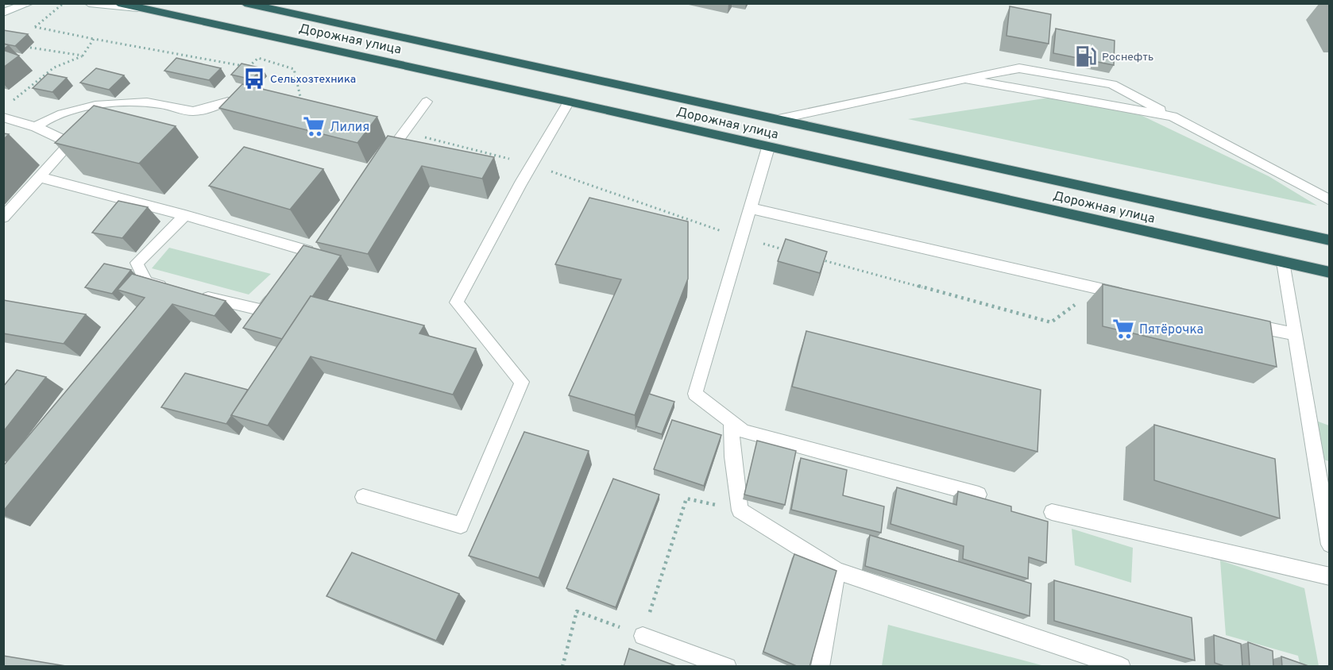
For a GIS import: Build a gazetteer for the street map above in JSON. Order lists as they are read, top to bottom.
{
  "streets": {
    "highway": ["Дорожная улица"]
  },
  "places": {
    "fuel station": ["Роснефть"],
    "bus stop": ["Сельхозтехника"],
    "supermarket": ["Лилия", "Пятёрочка"]
  }
}
